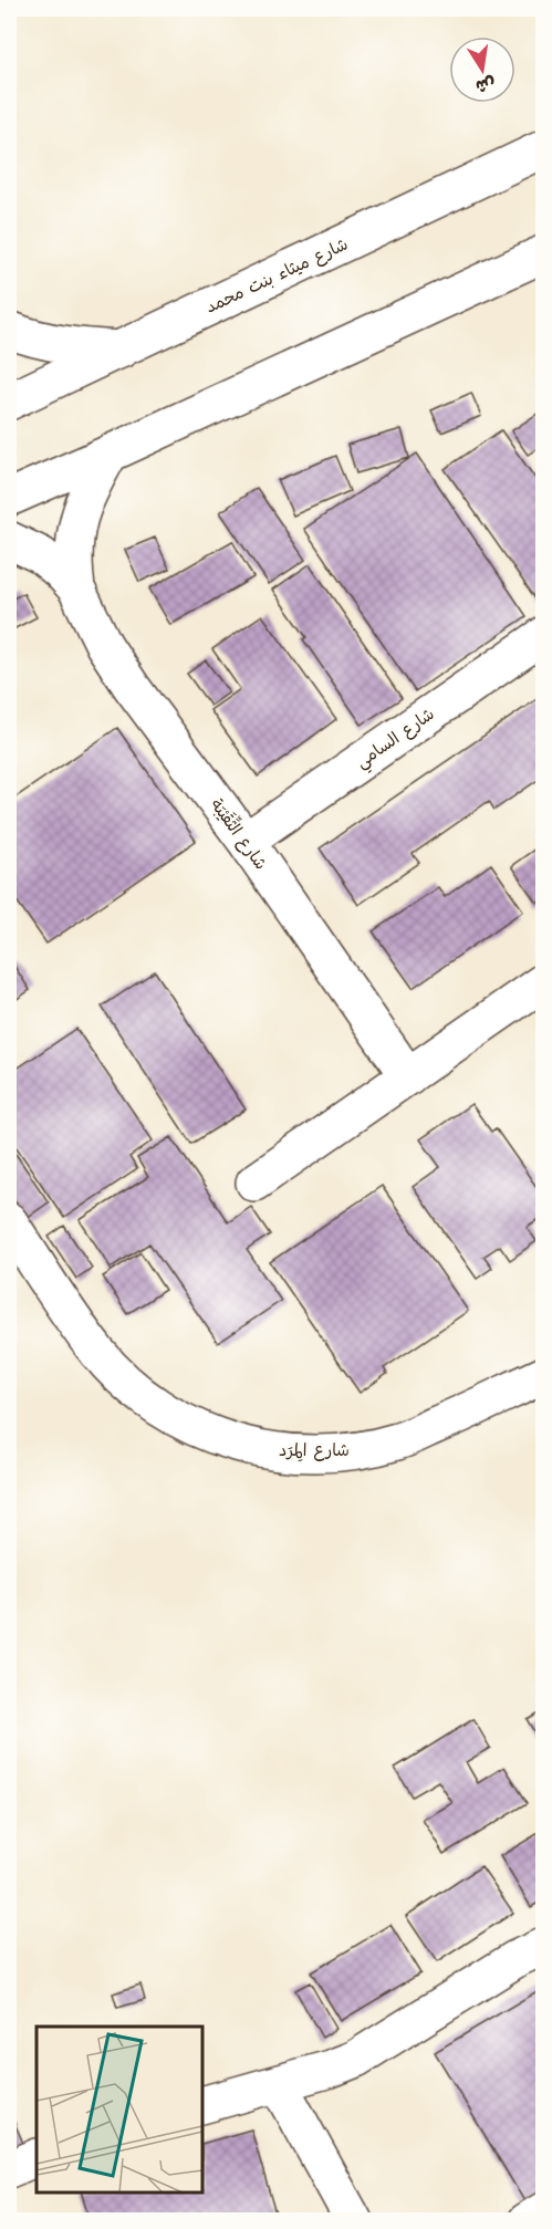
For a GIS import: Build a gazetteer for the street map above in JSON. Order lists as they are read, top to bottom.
{
  "streets": {
    "street": [
      "شارع ميثاء بنت محمد",
      "شارع السامي",
      "شارع الثِّقَيْبَة",
      "شارع المِرَد"
    ]
  },
  "crossings": [
    ["شارع السامي", "شارع الثِّقَيْبَة"]
  ],
  "north": "bottom"
}
